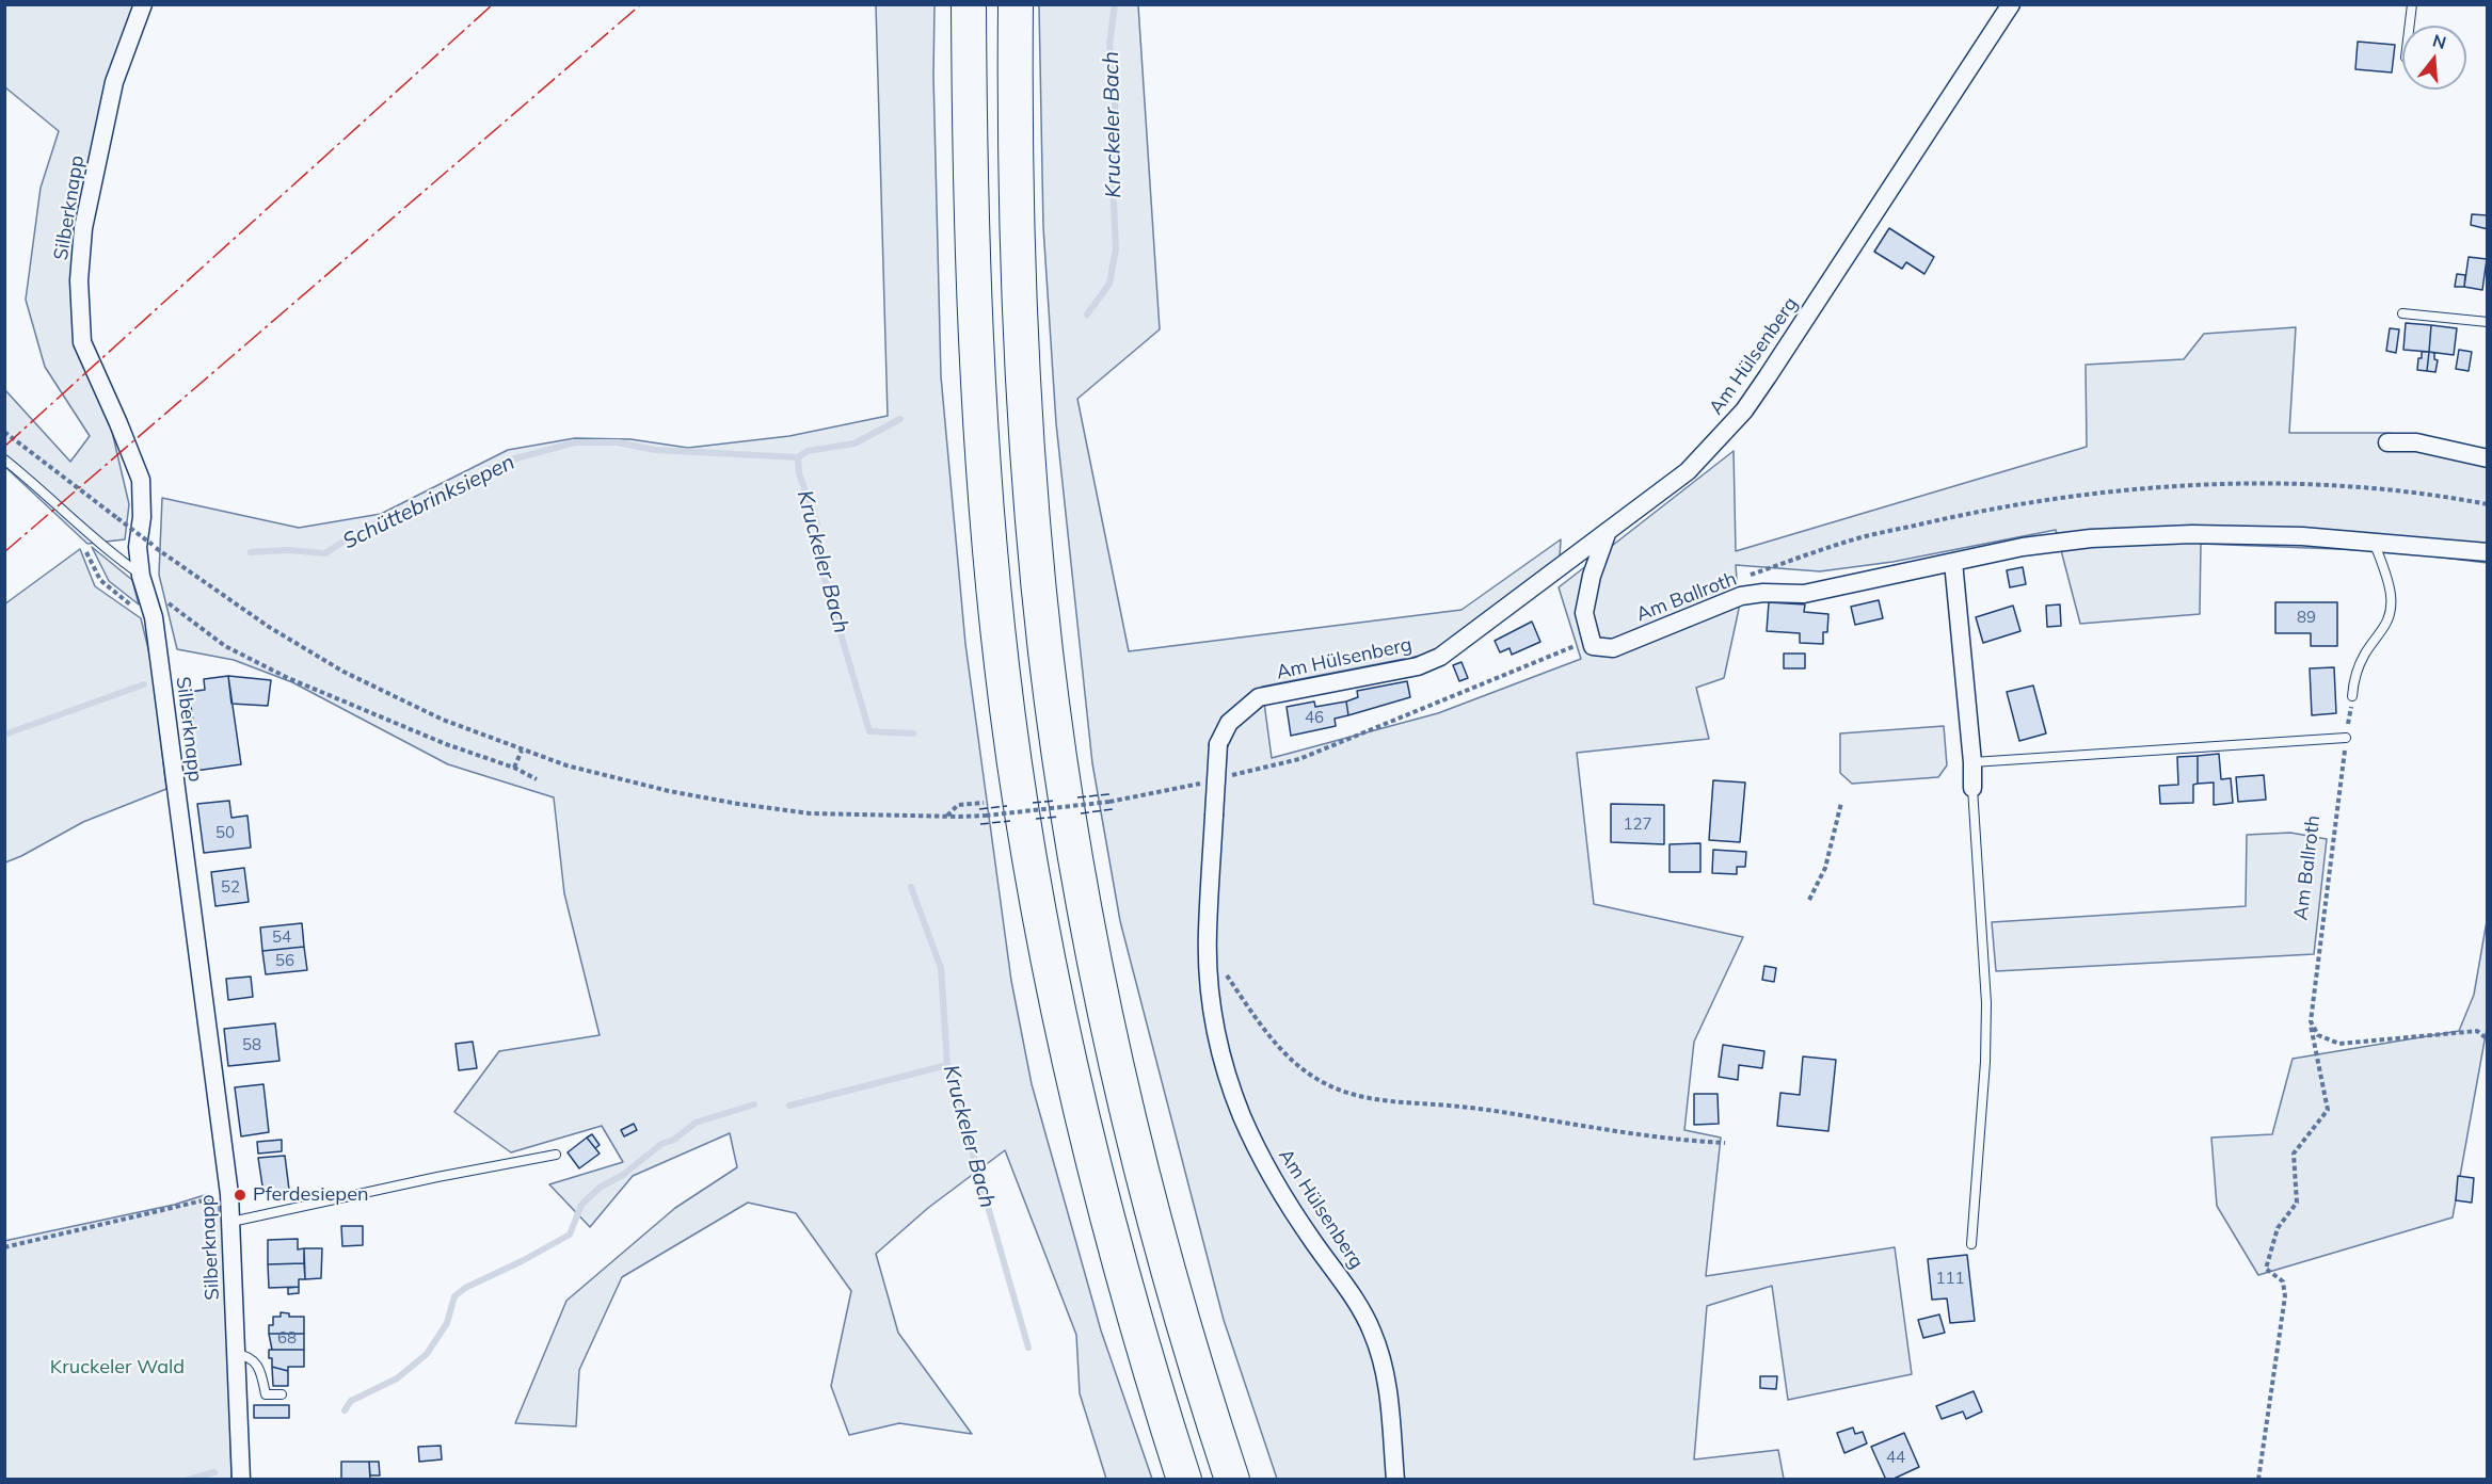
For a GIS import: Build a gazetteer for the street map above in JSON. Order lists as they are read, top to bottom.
{
  "streets": {
    "street": ["Silberknapp", "Am Hülsenberg", "Am Ballroth"]
  },
  "water": ["Kruckeler Bach", "Schüttebrinksiepen"],
  "parks": ["Kruckeler Wald"],
  "places": ["Pferdesiepen"],
  "house_numbers": [
    "89",
    "46",
    "127",
    "50",
    "52",
    "54",
    "56",
    "58",
    "111",
    "68",
    "44"
  ],
  "north": "top"
}
